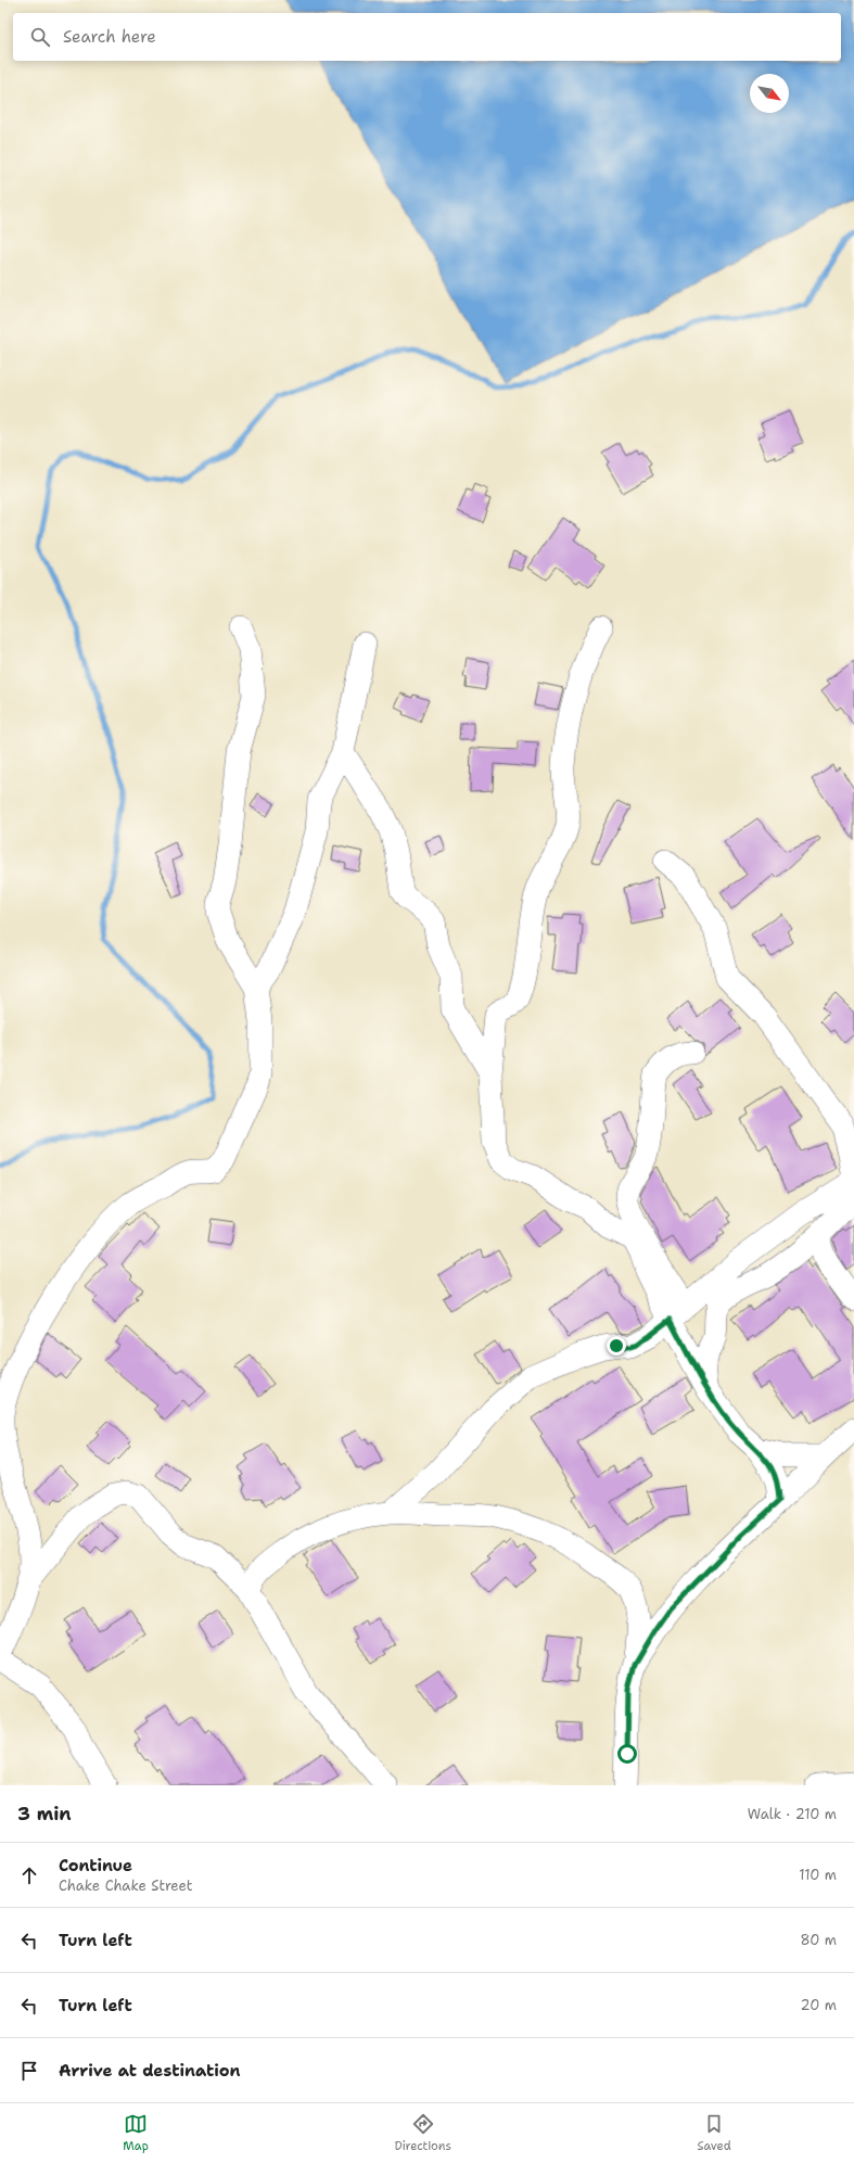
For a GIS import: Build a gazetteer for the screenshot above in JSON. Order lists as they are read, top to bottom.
{
  "north": "bottom right",
  "page": {
    "search": "Search here",
    "heading": ["3 min", "Walk · 210 m"],
    "list": [
      ["Continue", "Chake Chake Street", "110 m"],
      ["Turn left", "80 m"],
      ["Turn left", "20 m"],
      "Arrive at destination"
    ],
    "nav": ["Map", "Directions", "Saved"]
  }
}
